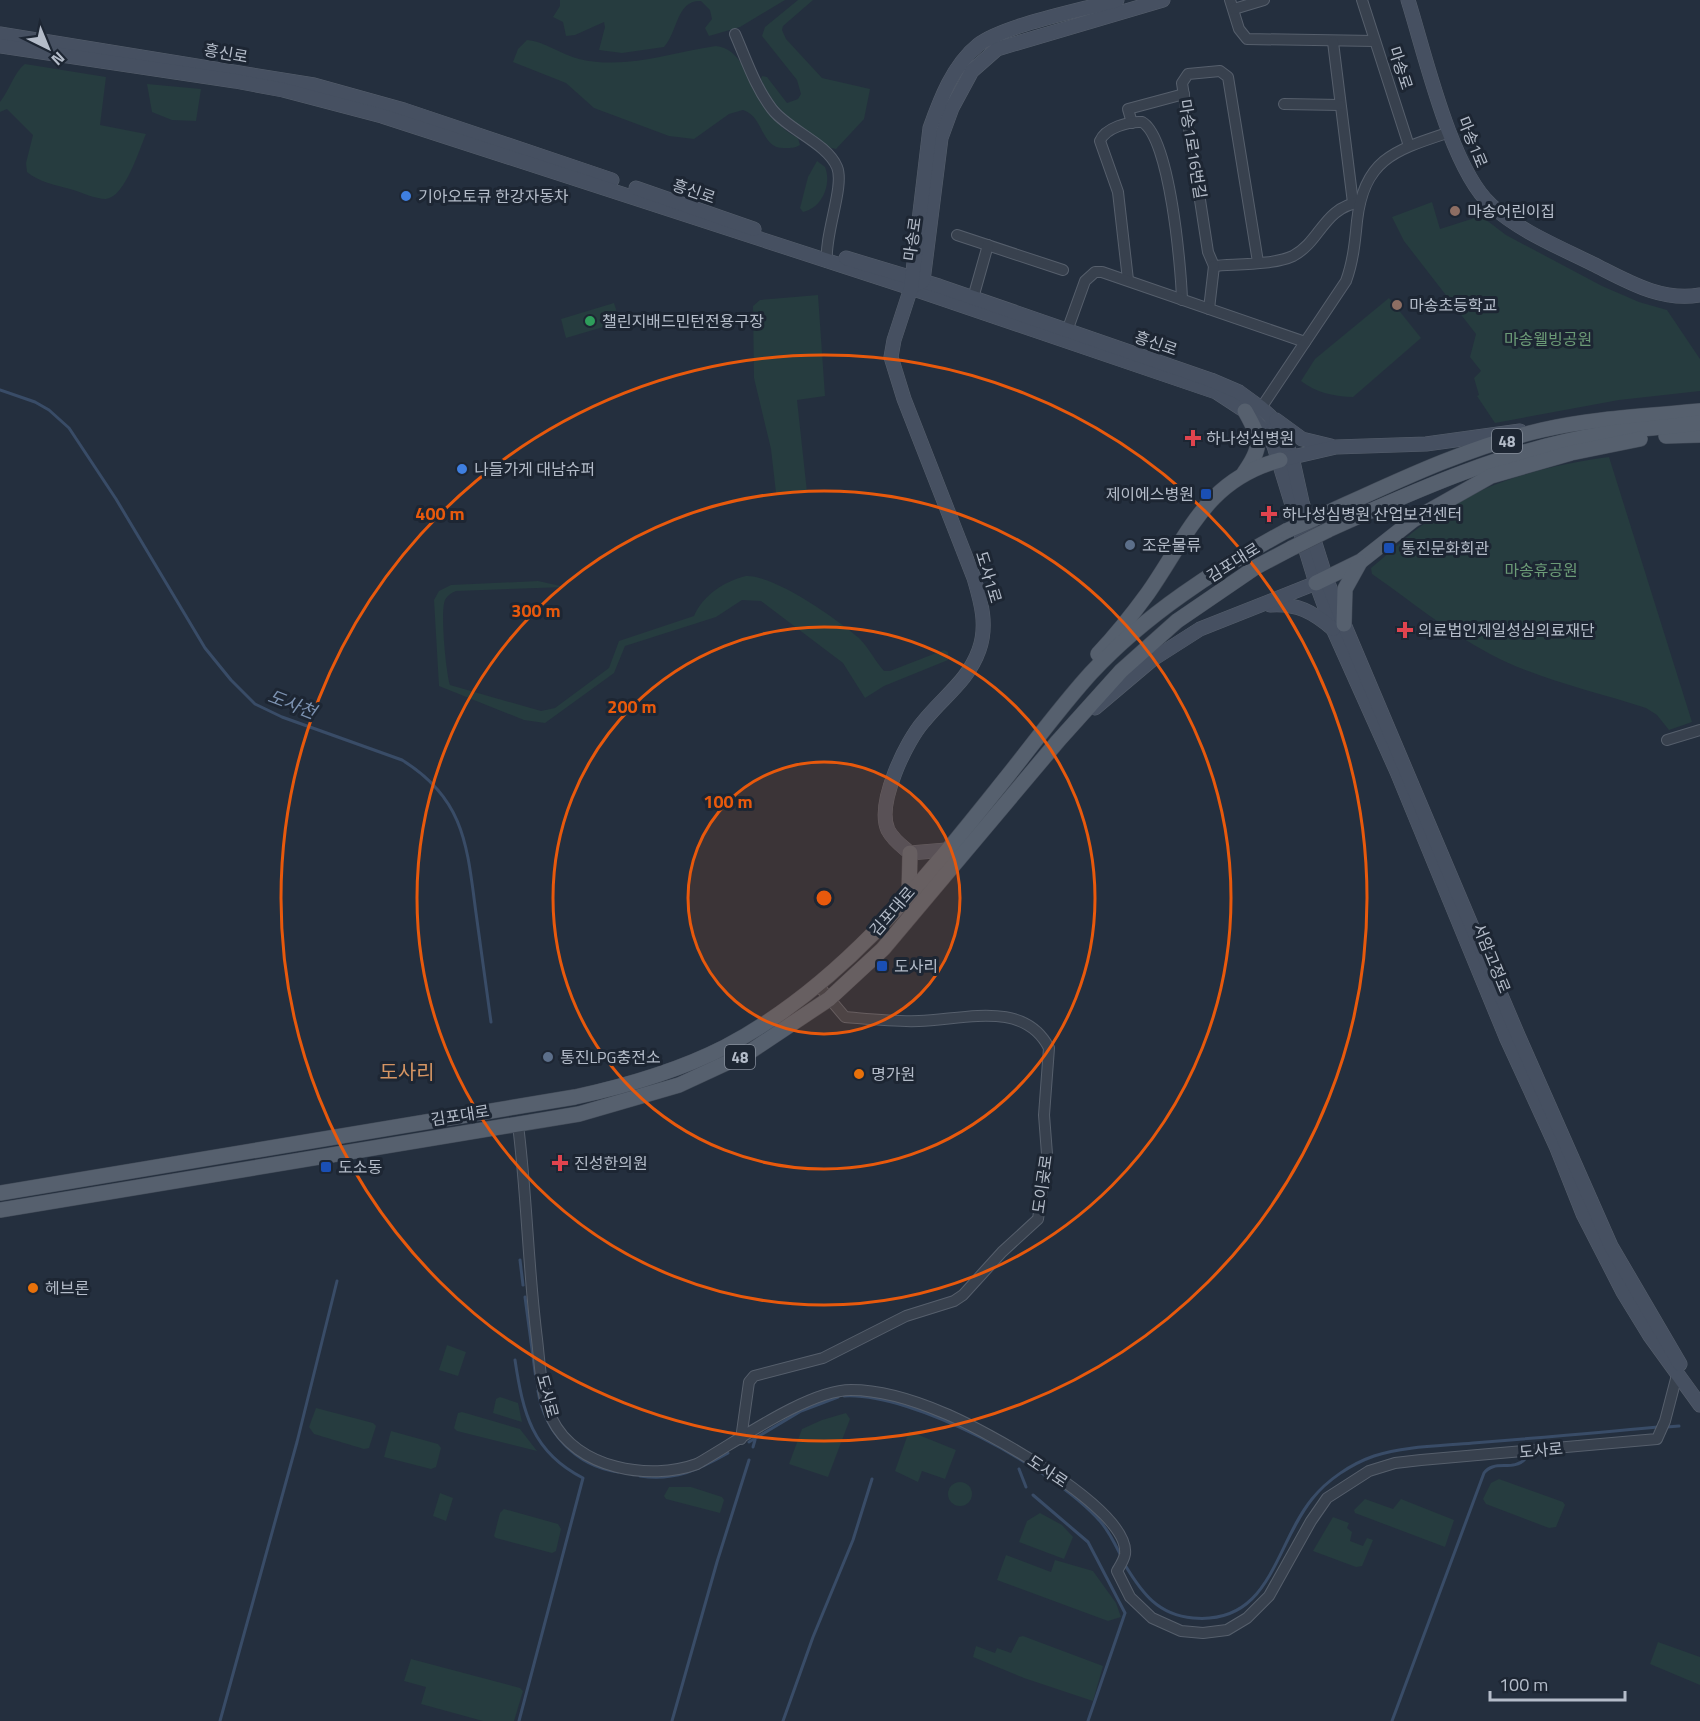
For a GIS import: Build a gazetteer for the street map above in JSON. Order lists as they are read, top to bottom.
{
  "streets": {
    "main road": [
      "흥신로",
      "마송로",
      "마송1로",
      "48",
      "김포대로",
      "도사1로",
      "서암고정로"
    ],
    "street": ["마송1로16번길", "도이곶로", "도사로"]
  },
  "crossings": [
    ["흥신로", "마송로"],
    ["흥신로", "도사1로"],
    ["흥신로", "서암고정로"],
    ["마송로", "도사1로"],
    ["김포대로", "도이곶로"],
    ["김포대로", "도사로"],
    ["서암고정로", "도사로"],
    ["도이곶로", "도사로"]
  ],
  "districts": ["도사리"],
  "water": ["도사천"],
  "parks": ["마송웰빙공원", "마송휴공원"],
  "places": {
    "other": [
      "기아오토큐 한강자동차",
      "마송어린이집",
      "마송초등학교",
      "챌린지배드민턴전용구장",
      "나들가게 대남슈퍼",
      "조운물류",
      "통진LPG충전소",
      "명가원",
      "헤브론"
    ],
    "health": [
      "하나성심병원",
      "하나성심병원 산업보건센터",
      "의료법인제일성심의료재단",
      "진성한의원"
    ],
    "transit": [
      "제이에스병원",
      "통진문화회관",
      "도사리",
      "도소동"
    ]
  },
  "scale_bar": "100 m",
  "north": "bottom right",
  "rings": [
    "400 m",
    "300 m",
    "200 m",
    "100 m"
  ]
}
